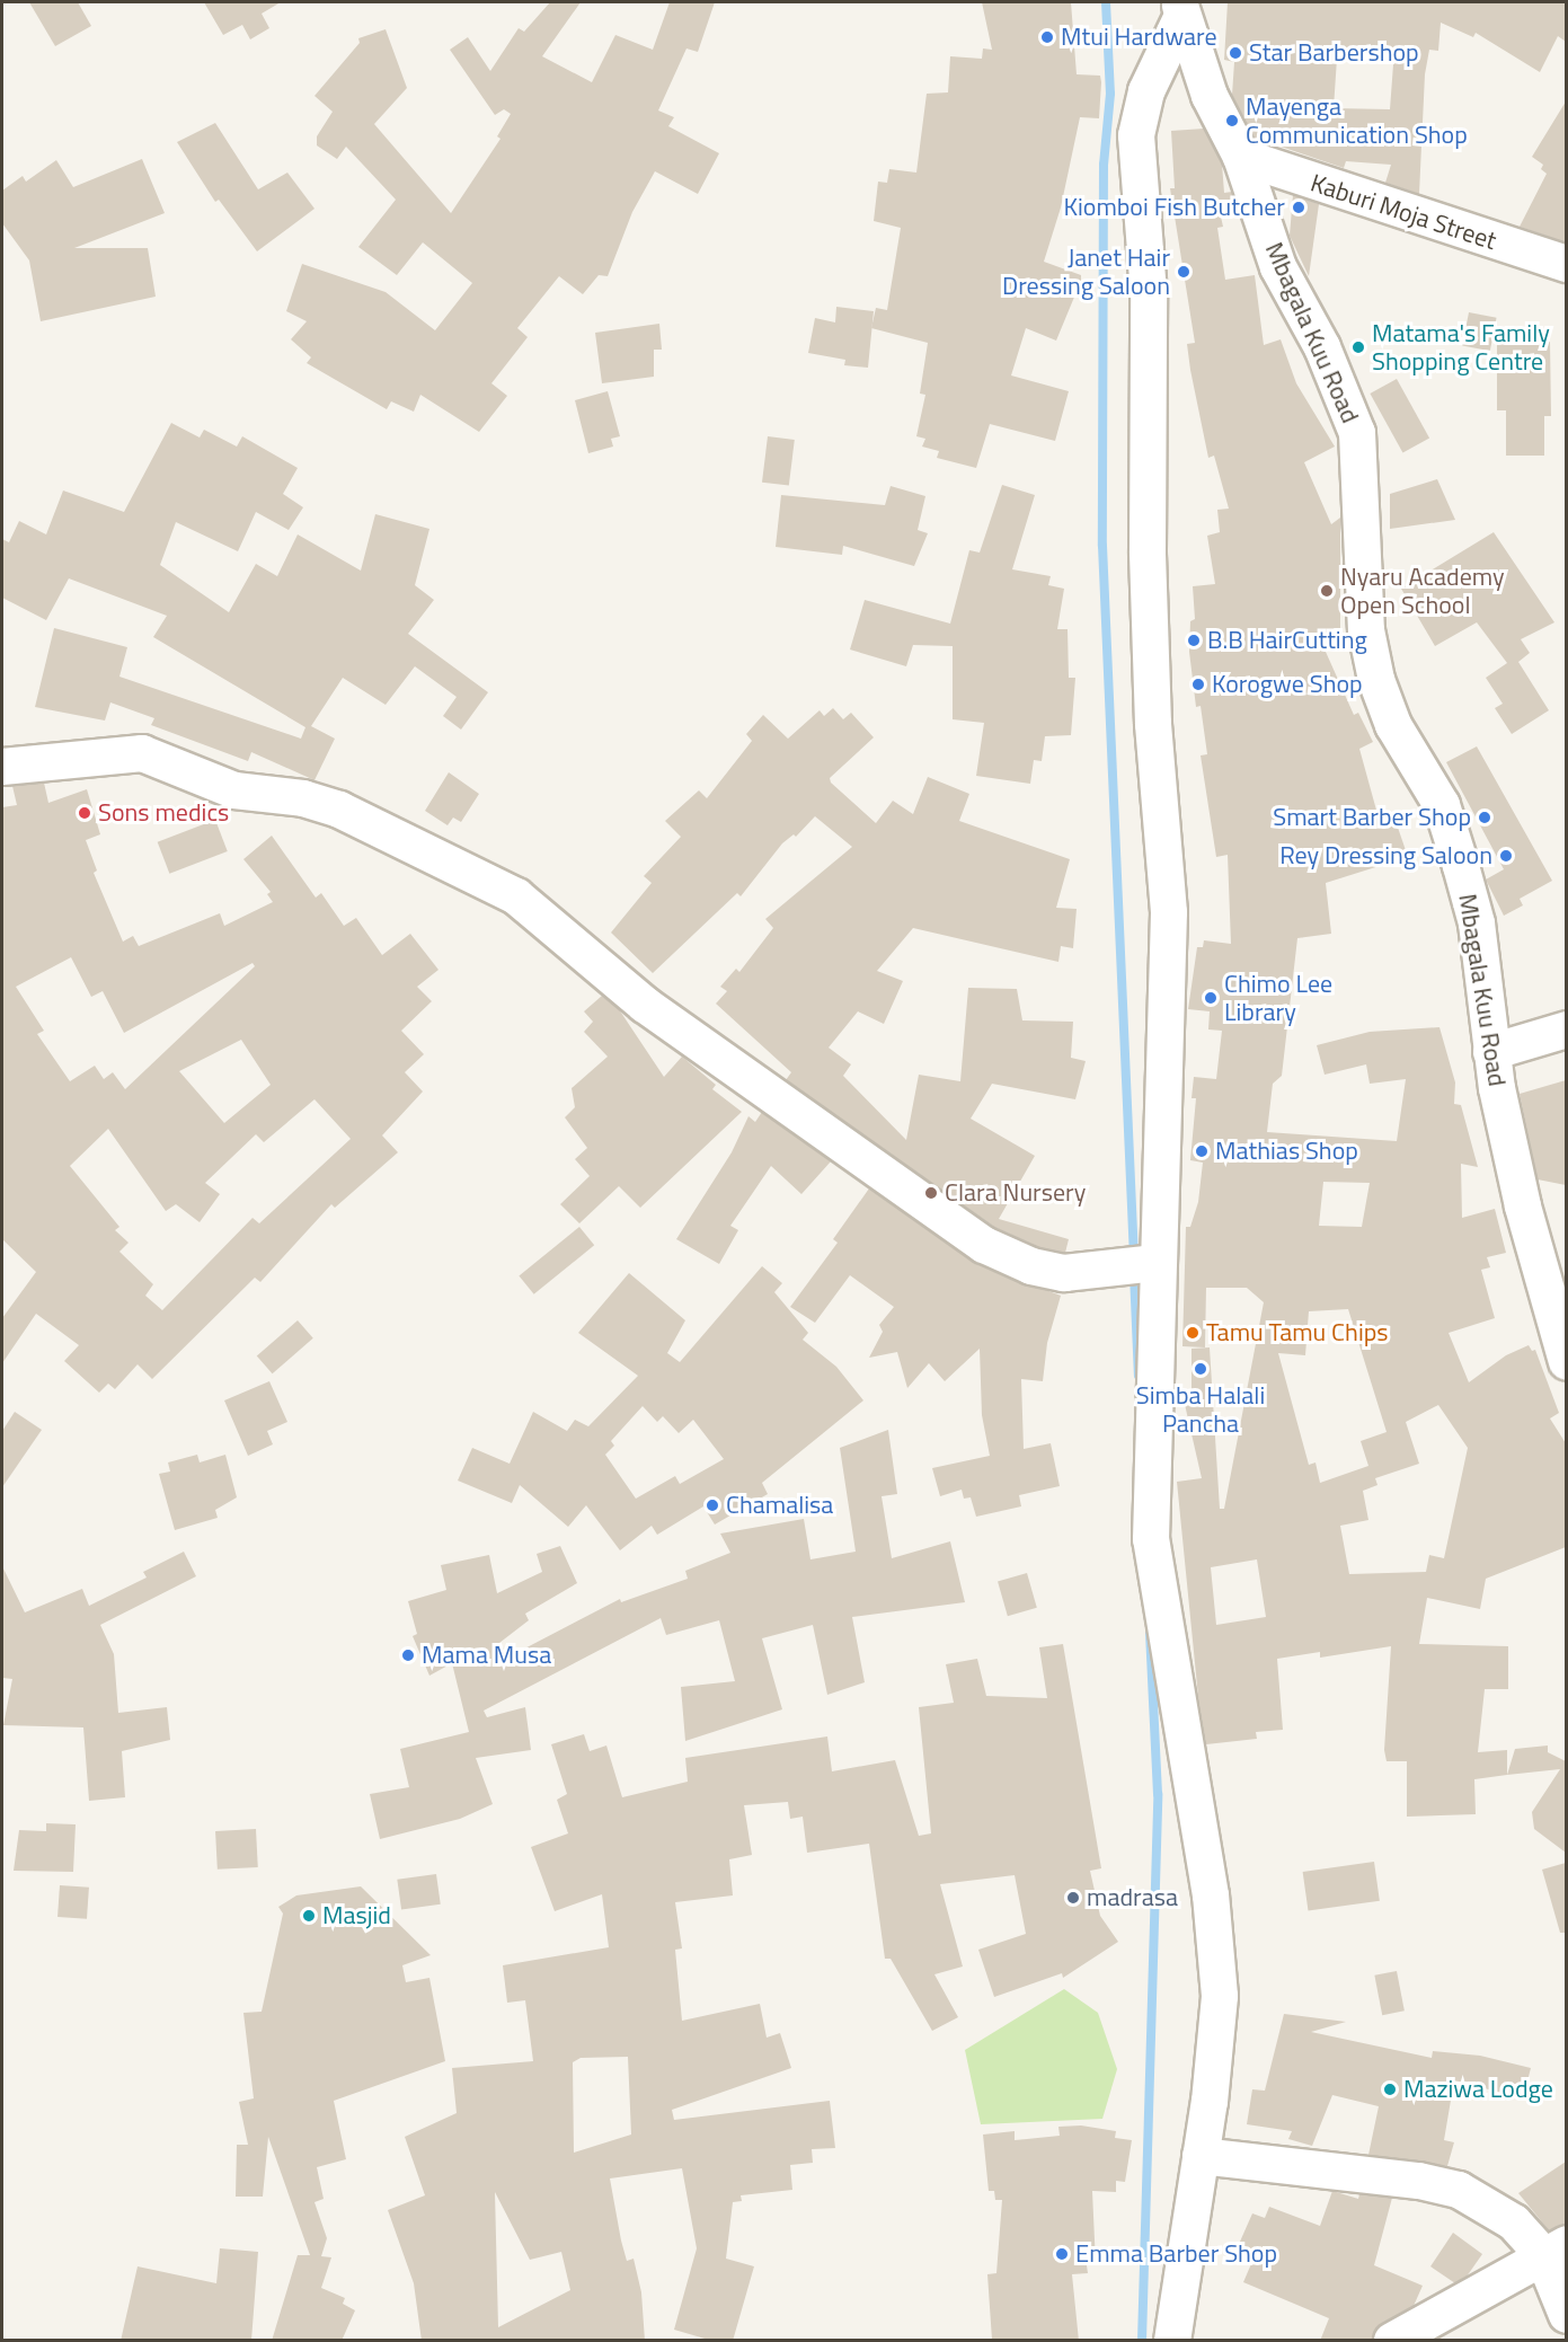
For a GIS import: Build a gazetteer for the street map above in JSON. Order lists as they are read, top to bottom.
{
  "streets": {
    "street": ["Kaburi Moja Street", "Mbagala Kuu Road"]
  },
  "crossings": [
    ["Kaburi Moja Street", "Mbagala Kuu Road"]
  ],
  "places": [
    "Mtui Hardware",
    "Star Barbershop",
    "Mayenga Communication Shop",
    "Kiomboi Fish Butcher",
    "Janet Hair Dressing Saloon",
    "Matama's Family Shopping Centre",
    "Nyaru Academy Open School",
    "B.B HairCutting",
    "Korogwe Shop",
    "Sons medics",
    "Smart Barber Shop",
    "Rey Dressing Saloon",
    "Chimo Lee Library",
    "Mathias Shop",
    "Clara Nursery",
    "Tamu Tamu Chips",
    "Simba Halali Pancha",
    "Chamalisa",
    "Mama Musa",
    "madrasa",
    "Masjid",
    "Maziwa Lodge",
    "Emma Barber Shop"
  ]
}
